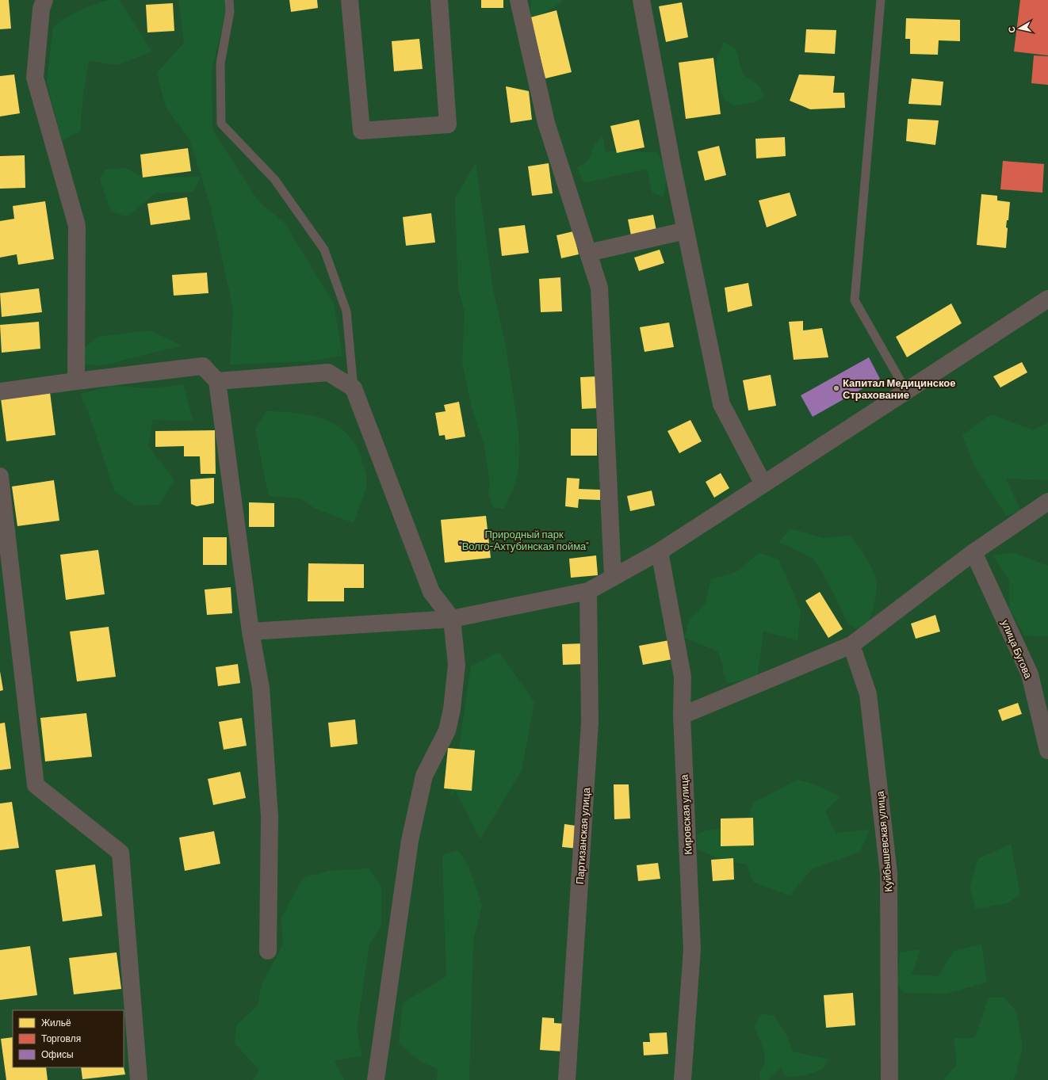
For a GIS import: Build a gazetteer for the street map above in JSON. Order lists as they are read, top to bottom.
{
  "streets": {
    "street": [
      "улица Бугова",
      "Кировская улица",
      "Партизанская улица",
      "Куйбышевская улица"
    ]
  },
  "parks": ["Природный парк \"Волго-Ахтубинская пойма\""],
  "places": ["Капитал Медицинское Страхование"],
  "legend": ["Жильё", "Торговля", "Офисы"],
  "north": "left"
}
